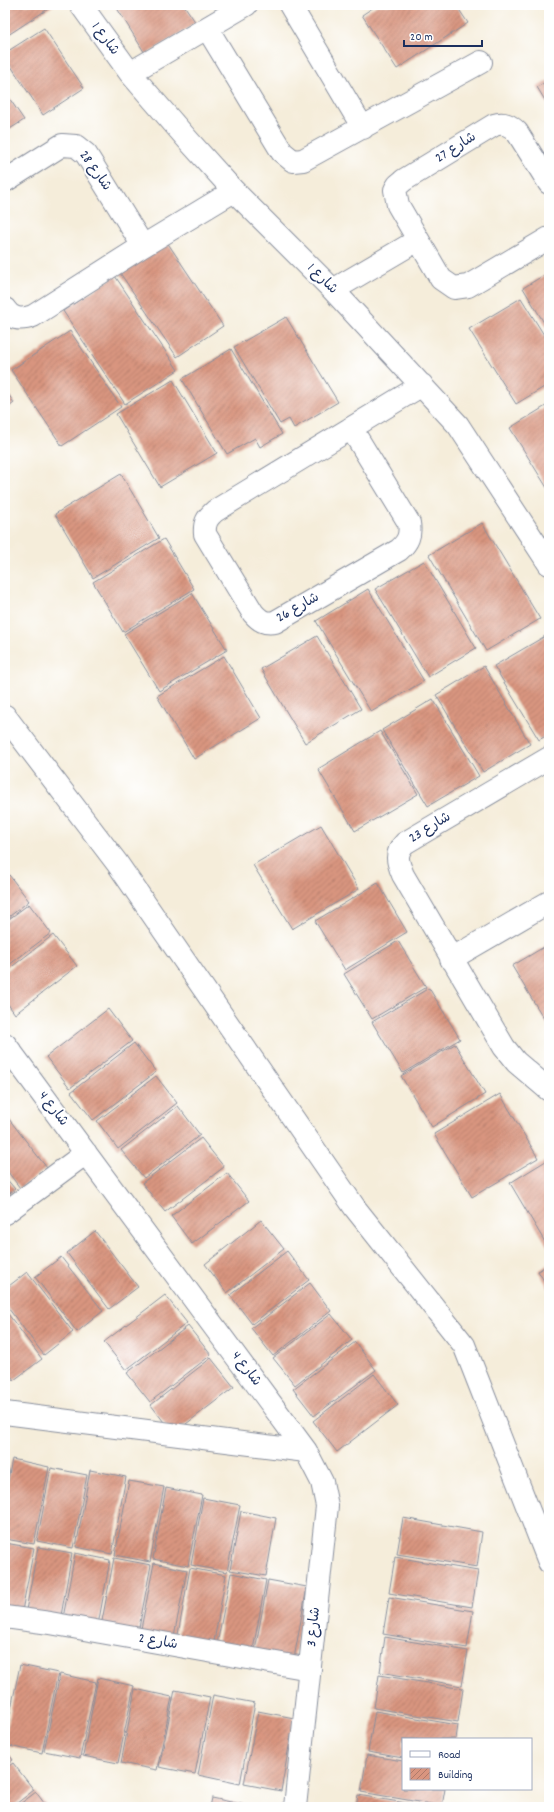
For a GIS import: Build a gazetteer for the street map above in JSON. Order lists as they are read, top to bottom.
{
  "streets": {
    "street": [
      "شارع 1",
      "شارع 27",
      "شارع 28",
      "شارع 26",
      "شارع 23",
      "شارع 4",
      "شارع 3",
      "شارع 2"
    ]
  },
  "crossings": [
    ["شارع 1", "شارع 26"],
    ["شارع 4", "شارع 3"],
    ["شارع 3", "شارع 2"]
  ],
  "legend": ["Road", "Building"],
  "scale_bar": "20 m"
}
